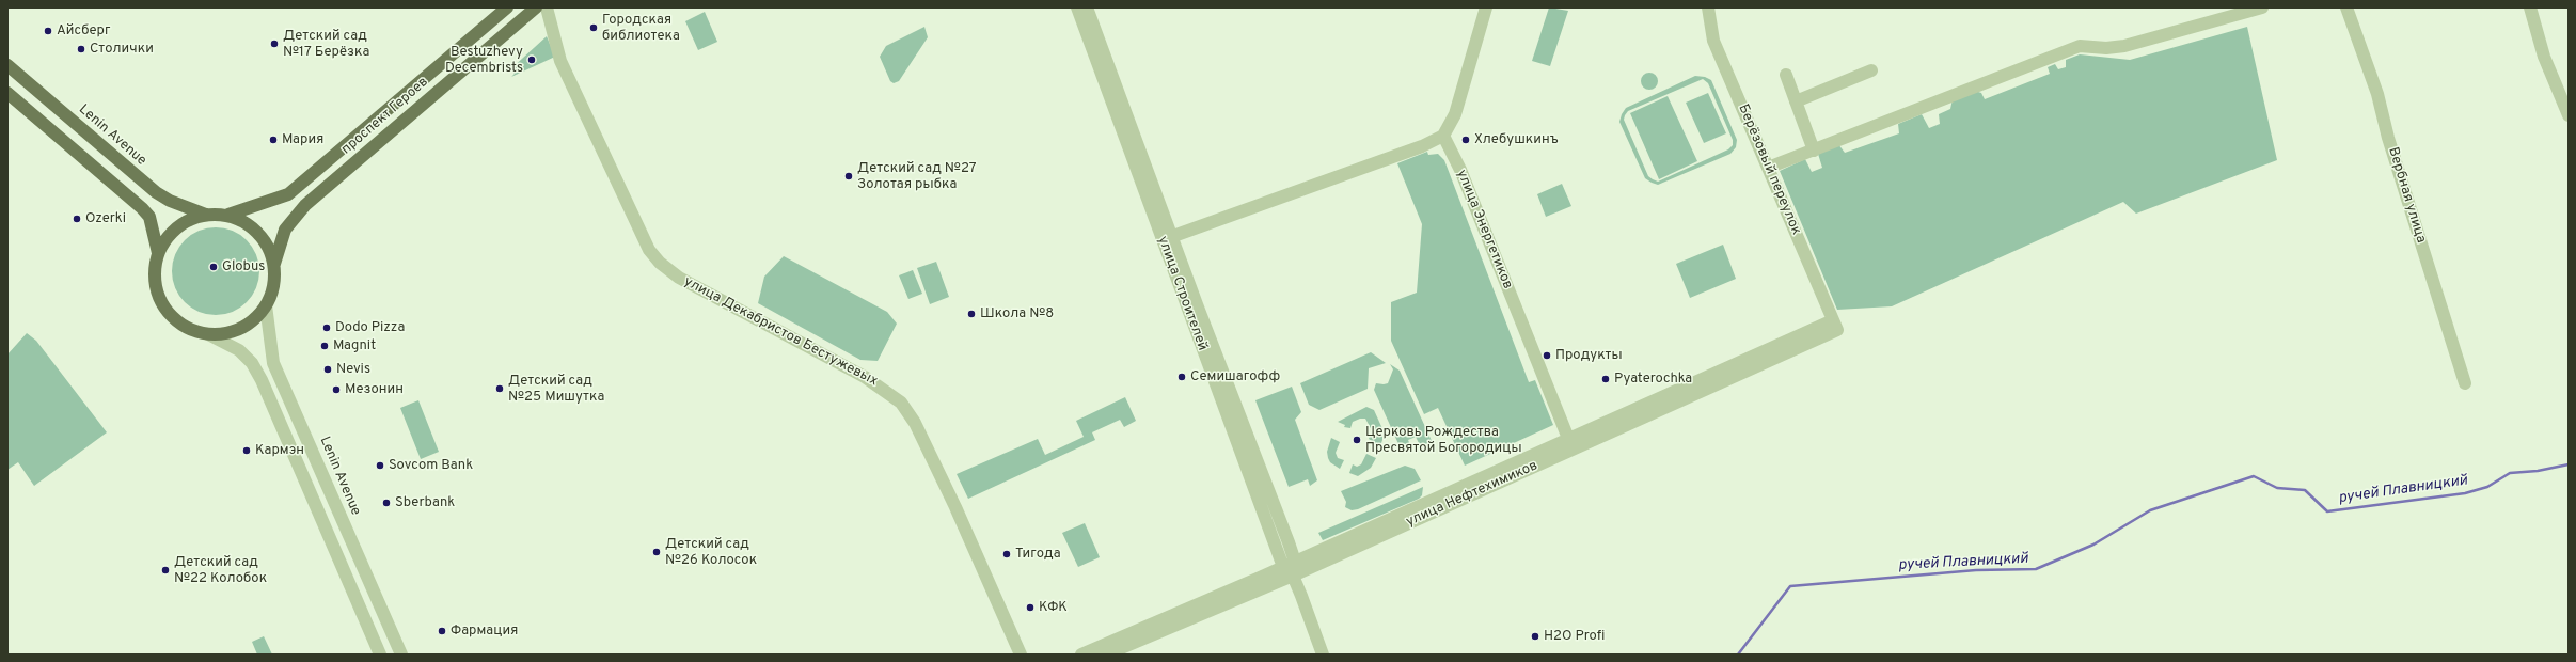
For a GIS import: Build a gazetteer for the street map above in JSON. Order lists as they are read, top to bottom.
{
  "streets": {
    "main road": ["проспект Героев", "Lenin Avenue"],
    "street": [
      "Берёзовый переулок",
      "Вербная улица",
      "улица Энергетиков",
      "улица Строителей",
      "улица Декабристов Бестужевых",
      "улица Нефтехимиков"
    ]
  },
  "crossings": [
    ["проспект Героев", "Lenin Avenue"],
    ["Берёзовый переулок", "улица Нефтехимиков"],
    ["улица Энергетиков", "улица Нефтехимиков"],
    ["улица Строителей", "улица Нефтехимиков"]
  ],
  "water": ["ручей Плавницкий"],
  "places": [
    "Городская библиотека",
    "Айсберг",
    "Детский сад №17 Берёзка",
    "Столички",
    "Bestuzhevy Decembrists",
    "Мария",
    "Хлебушкинъ",
    "Детский сад №27 Золотая рыбка",
    "Ozerki",
    "Globus",
    "Школа №8",
    "Dodo Pizza",
    "Magnit",
    "Продукты",
    "Nevis",
    "Семишагофф",
    "Pyaterochka",
    "Детский сад №25 Мишутка",
    "Мезонин",
    "Церковь Рождества Пресвятой Богородицы",
    "Кармэн",
    "Sovcom Bank",
    "Sberbank",
    "Детский сад №26 Колосок",
    "Тигода",
    "Детский сад №22 Колобок",
    "КФК",
    "Фармация",
    "H2O Profi"
  ]
}
